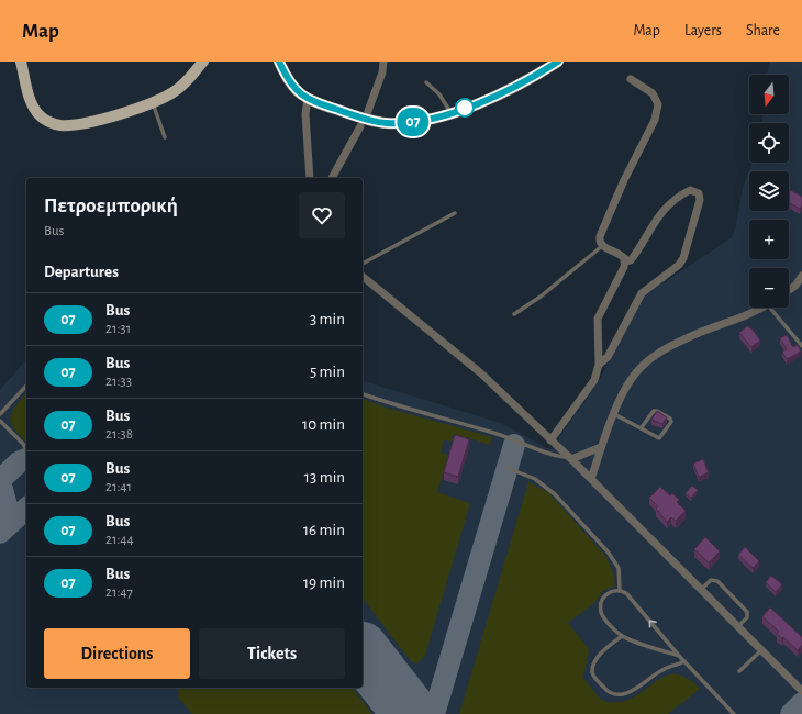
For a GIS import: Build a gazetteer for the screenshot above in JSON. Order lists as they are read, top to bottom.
{
  "lines": ["bus line 07"],
  "north": "bottom",
  "page": {
    "header": "Map",
    "nav": ["Map", "Layers", "Share"],
    "on_map": "07",
    "map_buttons": ["+", "−"],
    "heading": [
      ["Πετροεμπορική", "Bus"],
      "Departures"
    ],
    "list": [
      {
        "mark": "07",
        "name": "Bus",
        "note": "21:31",
        "value": "3 min"
      },
      {
        "mark": "07",
        "name": "Bus",
        "note": "21:33",
        "value": "5 min"
      },
      {
        "mark": "07",
        "name": "Bus",
        "note": "21:38",
        "value": "10 min"
      },
      {
        "mark": "07",
        "name": "Bus",
        "note": "21:41",
        "value": "13 min"
      },
      {
        "mark": "07",
        "name": "Bus",
        "note": "21:44",
        "value": "16 min"
      },
      {
        "mark": "07",
        "name": "Bus",
        "note": "21:47",
        "value": "19 min"
      }
    ],
    "buttons": ["Directions", "Tickets"]
  }
}
